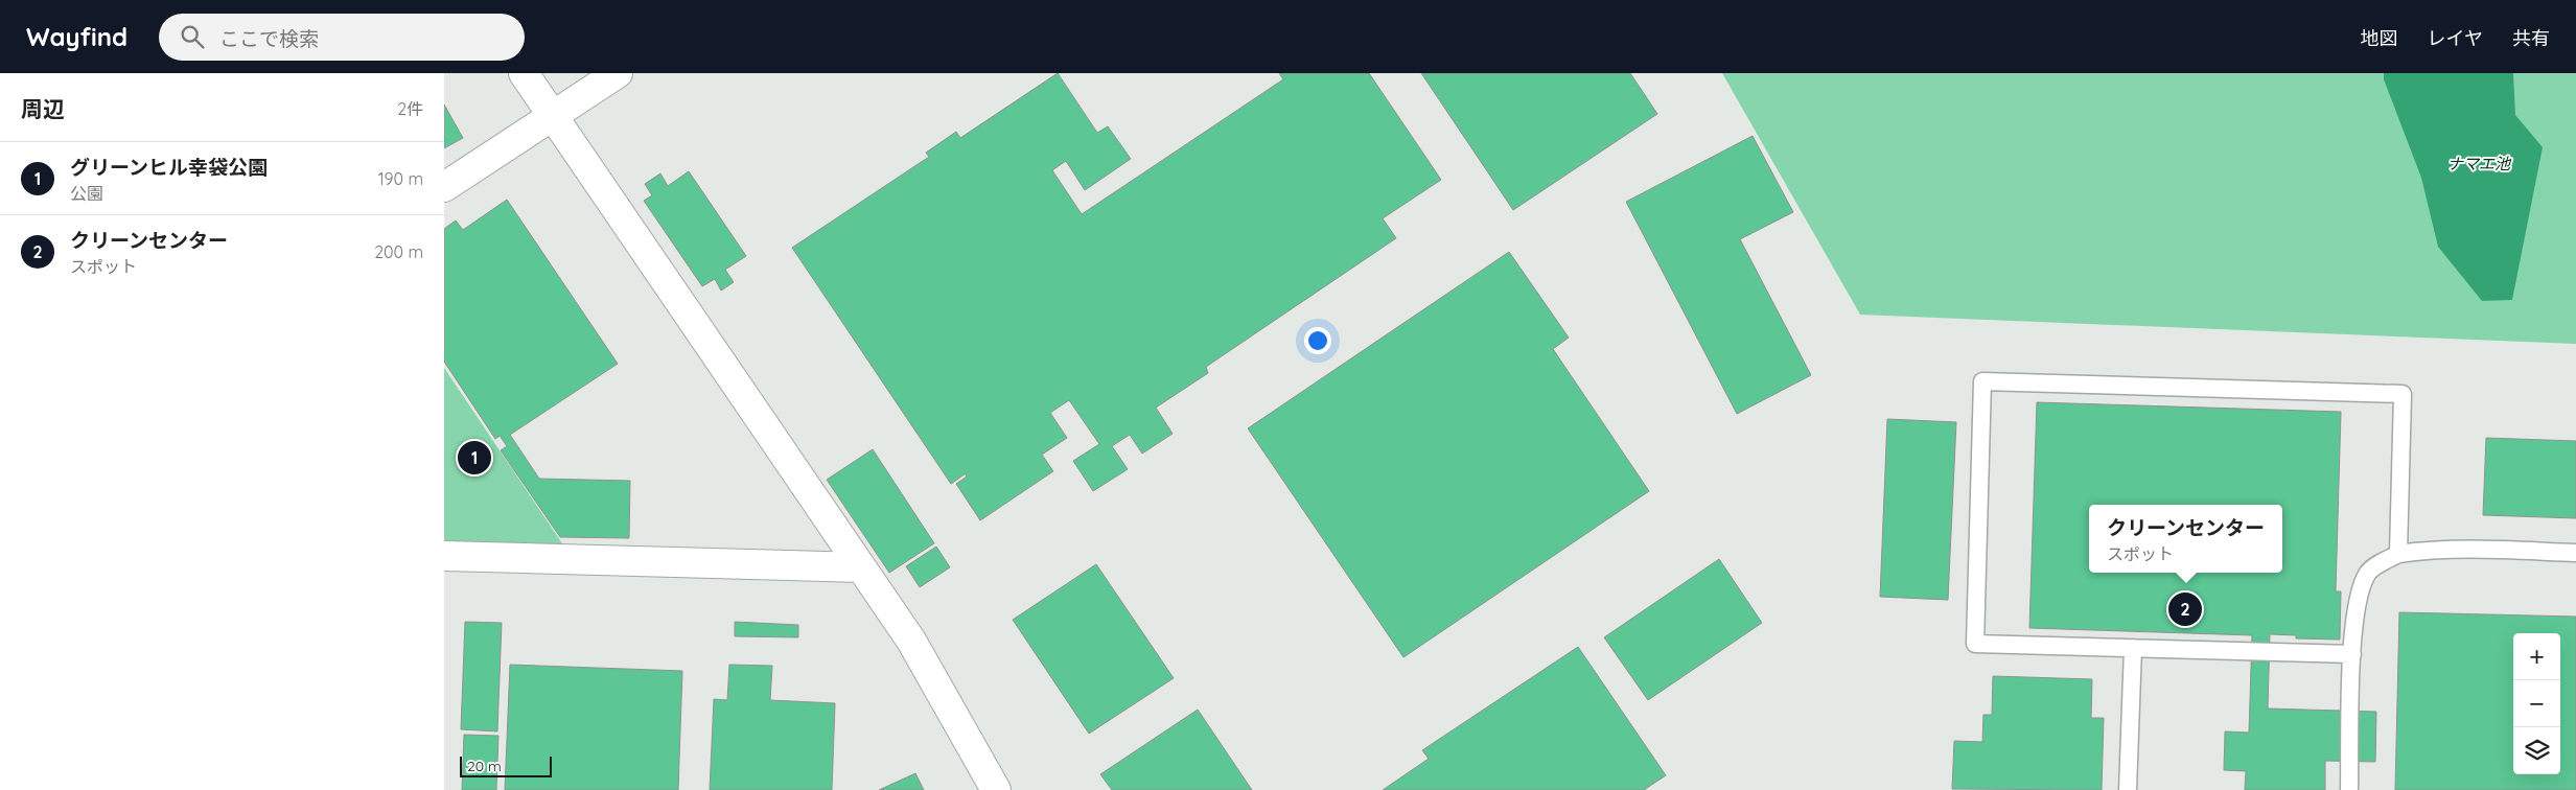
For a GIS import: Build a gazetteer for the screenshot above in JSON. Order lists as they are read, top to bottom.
{
  "water": ["ナマエ池"],
  "scale_bar": "20 m",
  "page": {
    "header": "Wayfind",
    "search": "ここで検索",
    "nav": ["地図", "レイヤ", "共有"],
    "heading": ["周辺", "2件"],
    "list": [
      {
        "mark": "1",
        "name": "グリーンヒル幸袋公園",
        "note": "公園",
        "value": "190 m"
      },
      {
        "mark": "2",
        "name": "クリーンセンター",
        "note": "スポット",
        "value": "200 m"
      }
    ],
    "pins": ["1", "2"],
    "popup": ["クリーンセンター", "スポット"],
    "map_buttons": ["+", "−"],
    "scale": "20 m"
  }
}
